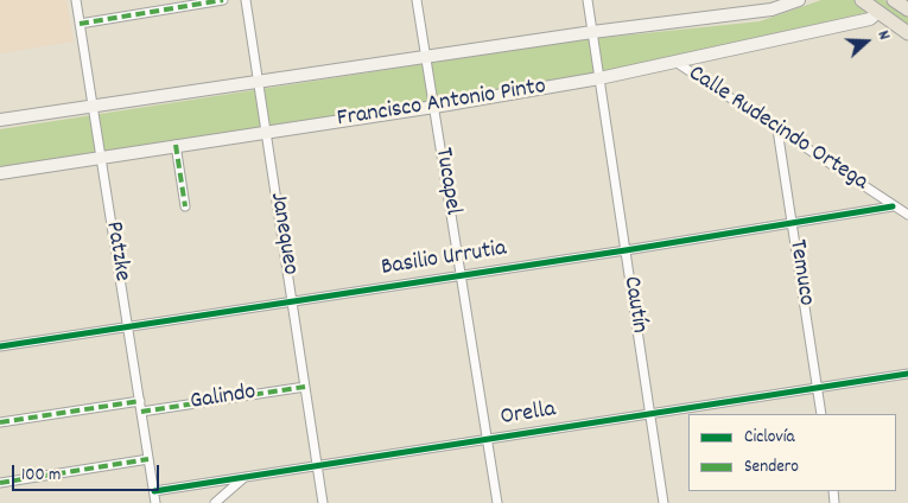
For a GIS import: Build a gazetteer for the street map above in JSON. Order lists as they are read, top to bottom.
{
  "streets": {
    "main road": ["Francisco Antonio Pinto"],
    "street": [
      "Calle Rudecindo Ortega",
      "Tucapel",
      "Janequeo",
      "Patzke",
      "Basilio Urrutia",
      "Temuco",
      "Cautín",
      "Galindo",
      "Orella"
    ]
  },
  "crossings": [
    ["Francisco Antonio Pinto", "Calle Rudecindo Ortega"],
    ["Francisco Antonio Pinto", "Tucapel"],
    ["Francisco Antonio Pinto", "Janequeo"],
    ["Francisco Antonio Pinto", "Patzke"],
    ["Francisco Antonio Pinto", "Cautín"],
    ["Calle Rudecindo Ortega", "Basilio Urrutia"],
    ["Calle Rudecindo Ortega", "Temuco"],
    ["Tucapel", "Basilio Urrutia"],
    ["Tucapel", "Orella"],
    ["Janequeo", "Basilio Urrutia"],
    ["Janequeo", "Galindo"],
    ["Janequeo", "Orella"],
    ["Patzke", "Basilio Urrutia"],
    ["Patzke", "Galindo"],
    ["Patzke", "Orella"],
    ["Basilio Urrutia", "Temuco"],
    ["Basilio Urrutia", "Cautín"],
    ["Temuco", "Orella"],
    ["Cautín", "Orella"]
  ],
  "legend": ["Ciclovía", "Sendero"],
  "scale_bar": "100 m",
  "north": "right"
}
